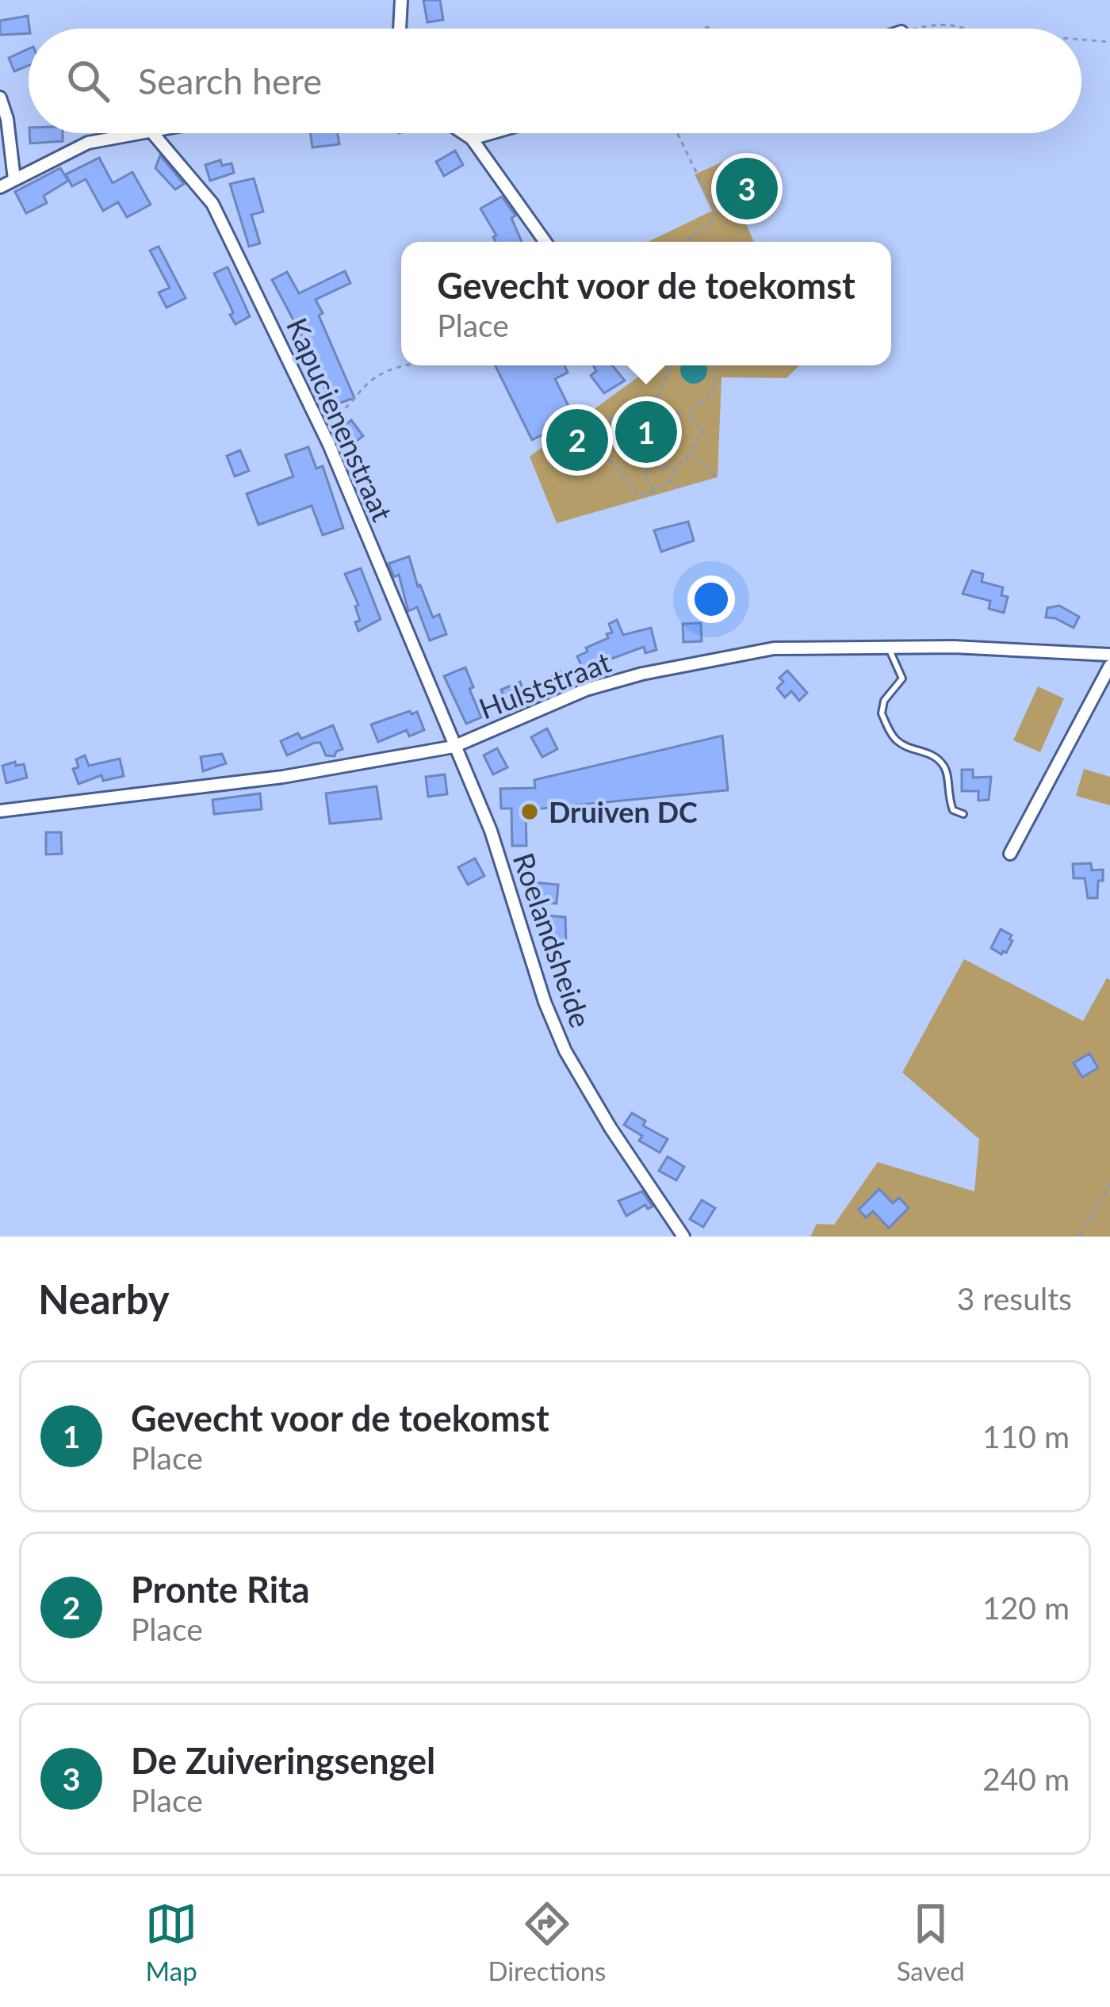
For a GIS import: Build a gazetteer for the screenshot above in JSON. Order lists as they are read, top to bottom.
{
  "streets": {
    "street": ["Kapucienenstraat", "Hulststraat", "Roelandsheide"]
  },
  "crossings": [
    ["Kapucienenstraat", "Hulststraat"],
    ["Kapucienenstraat", "Roelandsheide"],
    ["Hulststraat", "Roelandsheide"]
  ],
  "places": ["Druiven DC"],
  "page": {
    "search": "Search here",
    "pins": ["3", "1", "2"],
    "popup": ["Gevecht voor de toekomst", "Place"],
    "heading": ["Nearby", "3 results"],
    "list": [
      {
        "mark": "1",
        "name": "Gevecht voor de toekomst",
        "note": "Place",
        "value": "110 m"
      },
      {
        "mark": "2",
        "name": "Pronte Rita",
        "note": "Place",
        "value": "120 m"
      },
      {
        "mark": "3",
        "name": "De Zuiveringsengel",
        "note": "Place",
        "value": "240 m"
      }
    ],
    "nav": ["Map", "Directions", "Saved"]
  }
}
